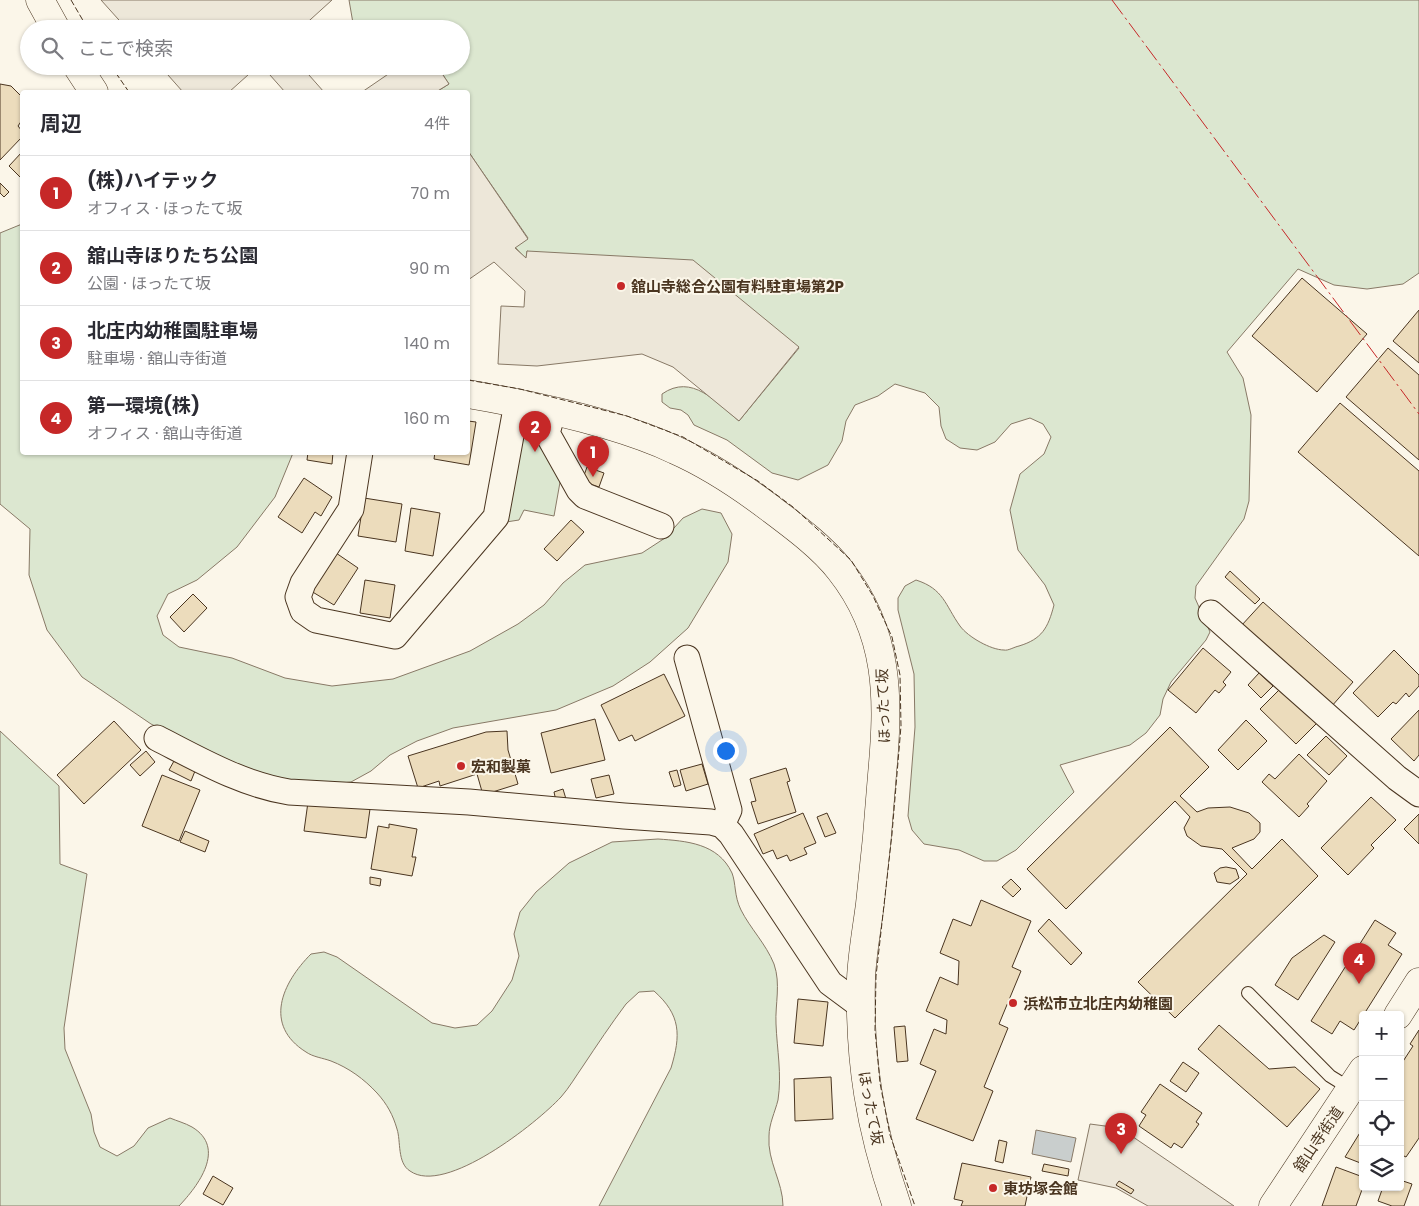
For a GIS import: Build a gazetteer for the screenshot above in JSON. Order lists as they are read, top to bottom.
{
  "streets": {
    "street": ["ほったて坂", "舘山寺街道"]
  },
  "places": [
    "舘山寺総合公園有料駐車場第2P",
    "宏和製菓",
    "浜松市立北庄内幼稚園",
    "東坊塚会館"
  ],
  "page": {
    "search": "ここで検索",
    "heading": ["周辺", "4件"],
    "list": [
      {
        "mark": "1",
        "name": "(株)ハイテック",
        "note": "オフィス · ほったて坂",
        "value": "70 m"
      },
      {
        "mark": "2",
        "name": "舘山寺ほりたち公園",
        "note": "公園 · ほったて坂",
        "value": "90 m"
      },
      {
        "mark": "3",
        "name": "北庄内幼稚園駐車場",
        "note": "駐車場 · 舘山寺街道",
        "value": "140 m"
      },
      {
        "mark": "4",
        "name": "第一環境(株)",
        "note": "オフィス · 舘山寺街道",
        "value": "160 m"
      }
    ],
    "pins": [
      "2",
      "1",
      "4",
      "3"
    ],
    "map_buttons": ["+", "−"]
  }
}
